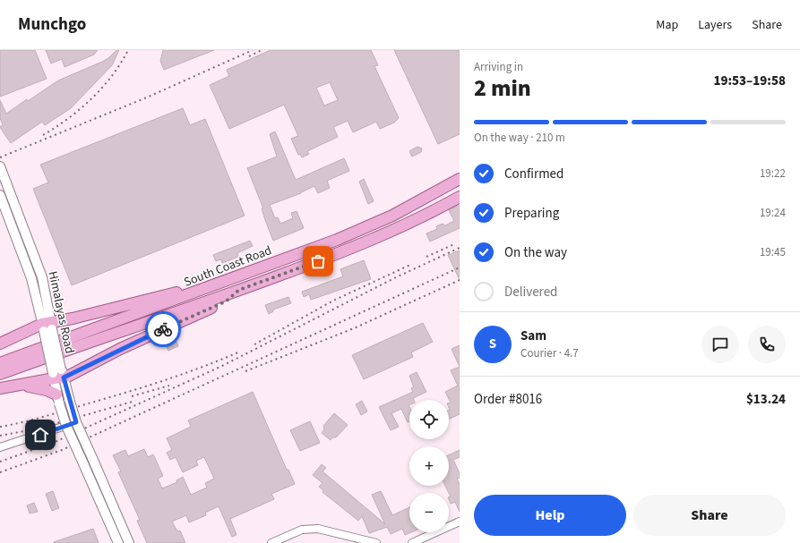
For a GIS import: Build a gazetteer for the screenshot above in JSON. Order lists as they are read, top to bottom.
{
  "streets": {
    "main road": ["South Coast Road"],
    "street": ["Himalayas Road"]
  },
  "page": {
    "header": "Munchgo",
    "nav": ["Map", "Layers", "Share"],
    "heading": ["2 min", "Arriving in", "19:53–19:58"],
    "panel": [
      "Sam",
      "Courier · 4.7",
      "Order #8016",
      "$13.24"
    ],
    "bar": "On the way · 210 m",
    "list": [
      ["Confirmed", "19:22"],
      ["Preparing", "19:24"],
      ["On the way", "19:45"],
      "Delivered"
    ],
    "round": "S",
    "map_buttons": ["+", "−"],
    "buttons": ["Help", "Share"]
  }
}
